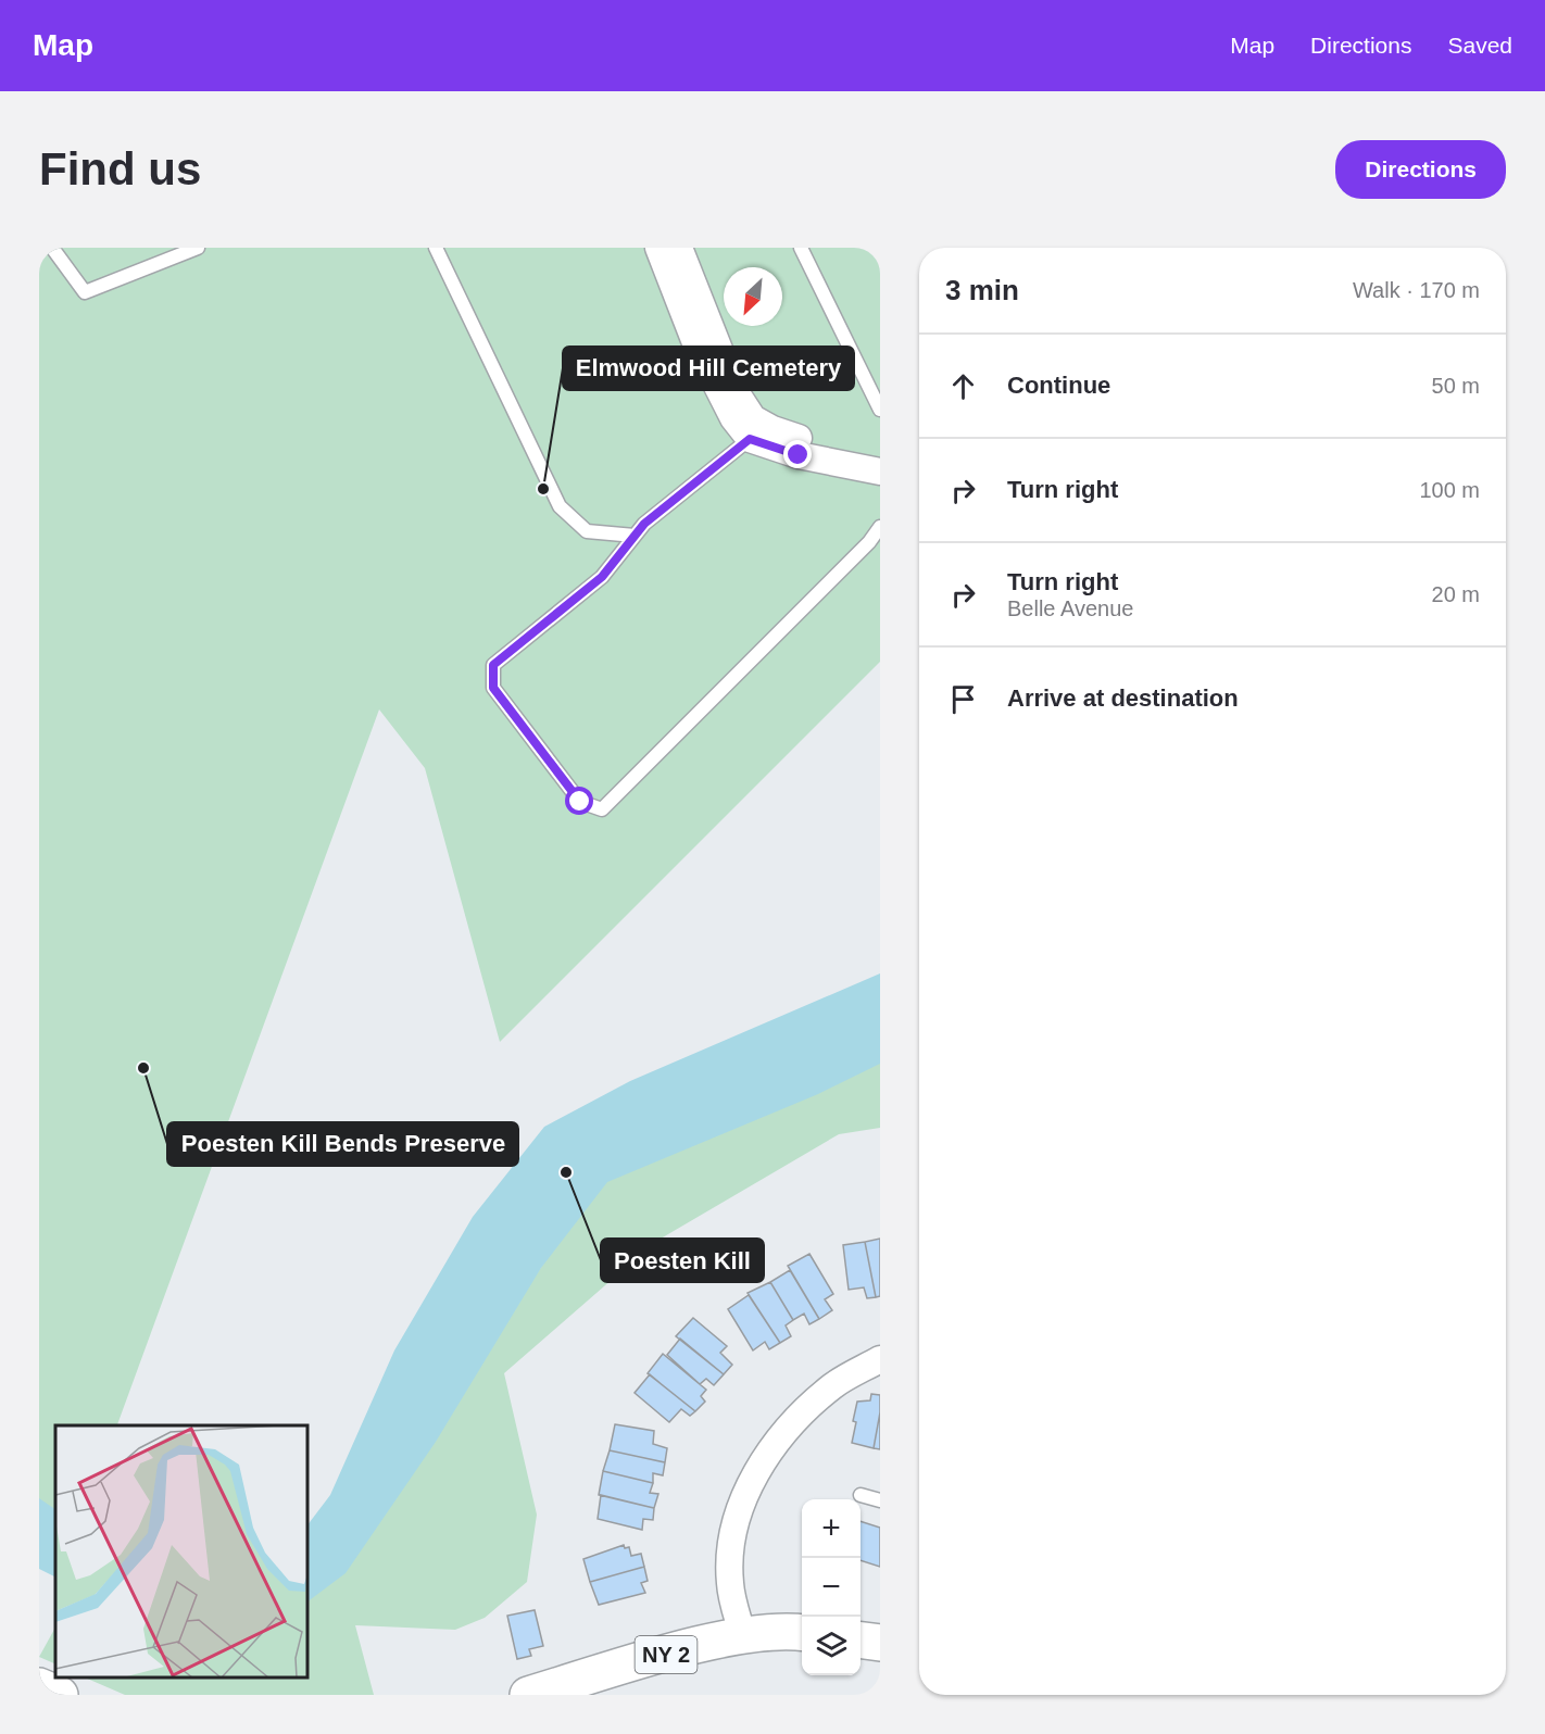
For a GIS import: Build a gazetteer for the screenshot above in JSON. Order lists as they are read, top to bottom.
{
  "streets": {
    "main road": ["NY 2"]
  },
  "places": ["Elmwood Hill Cemetery", "Poesten Kill Bends Preserve", "Poesten Kill"],
  "north": "bottom left",
  "page": {
    "header": "Map",
    "nav": ["Map", "Directions", "Saved"],
    "buttons": "Directions",
    "title": "Find us",
    "heading": ["3 min", "Walk · 170 m"],
    "list": [
      ["Continue", "50 m"],
      ["Turn right", "100 m"],
      ["Turn right", "Belle Avenue", "20 m"],
      "Arrive at destination"
    ],
    "map_buttons": ["+", "−"]
  }
}
